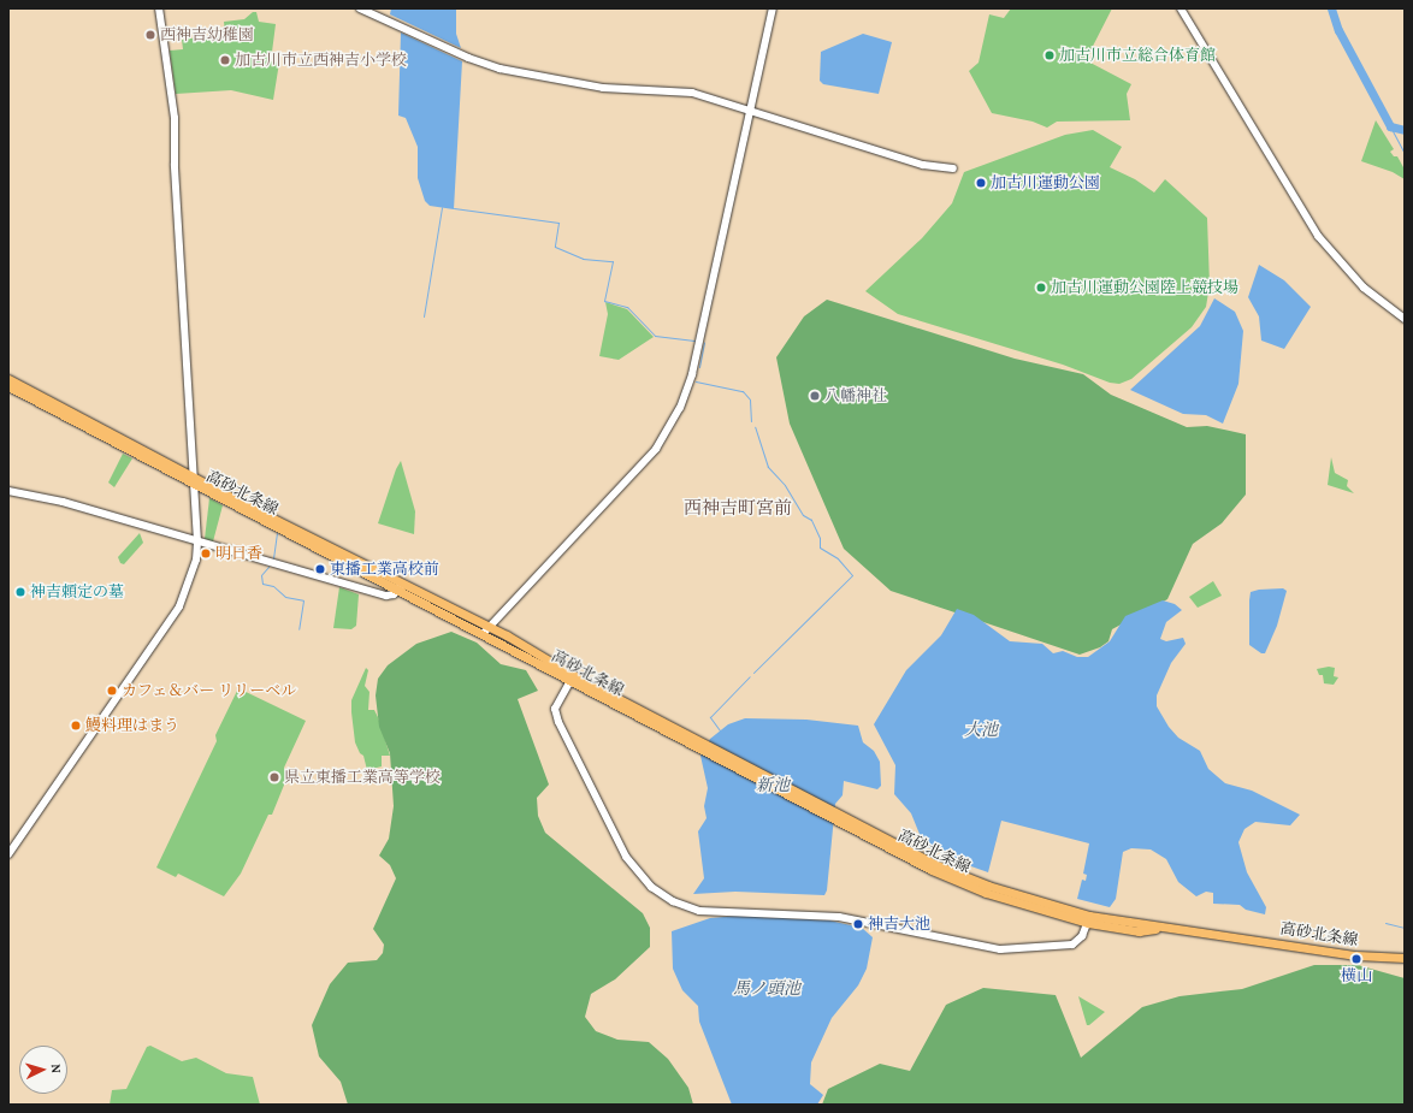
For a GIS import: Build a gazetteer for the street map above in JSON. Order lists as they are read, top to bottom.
{
  "streets": {
    "main road": ["高砂北条線"]
  },
  "districts": ["西神吉町宮前"],
  "water": ["大池", "新池", "馬ノ頭池"],
  "places": [
    "西神吉幼稚園",
    "加古川市立総合体育館",
    "加古川市立西神吉小学校",
    "加古川運動公園",
    "加古川運動公園陸上競技場",
    "八幡神社",
    "明日香",
    "東播工業高校前",
    "神吉頼定の墓",
    "カフェ＆バー リリーベル",
    "鰻料理はまう",
    "県立東播工業高等学校",
    "神吉大池",
    "横山"
  ],
  "north": "right"
}
